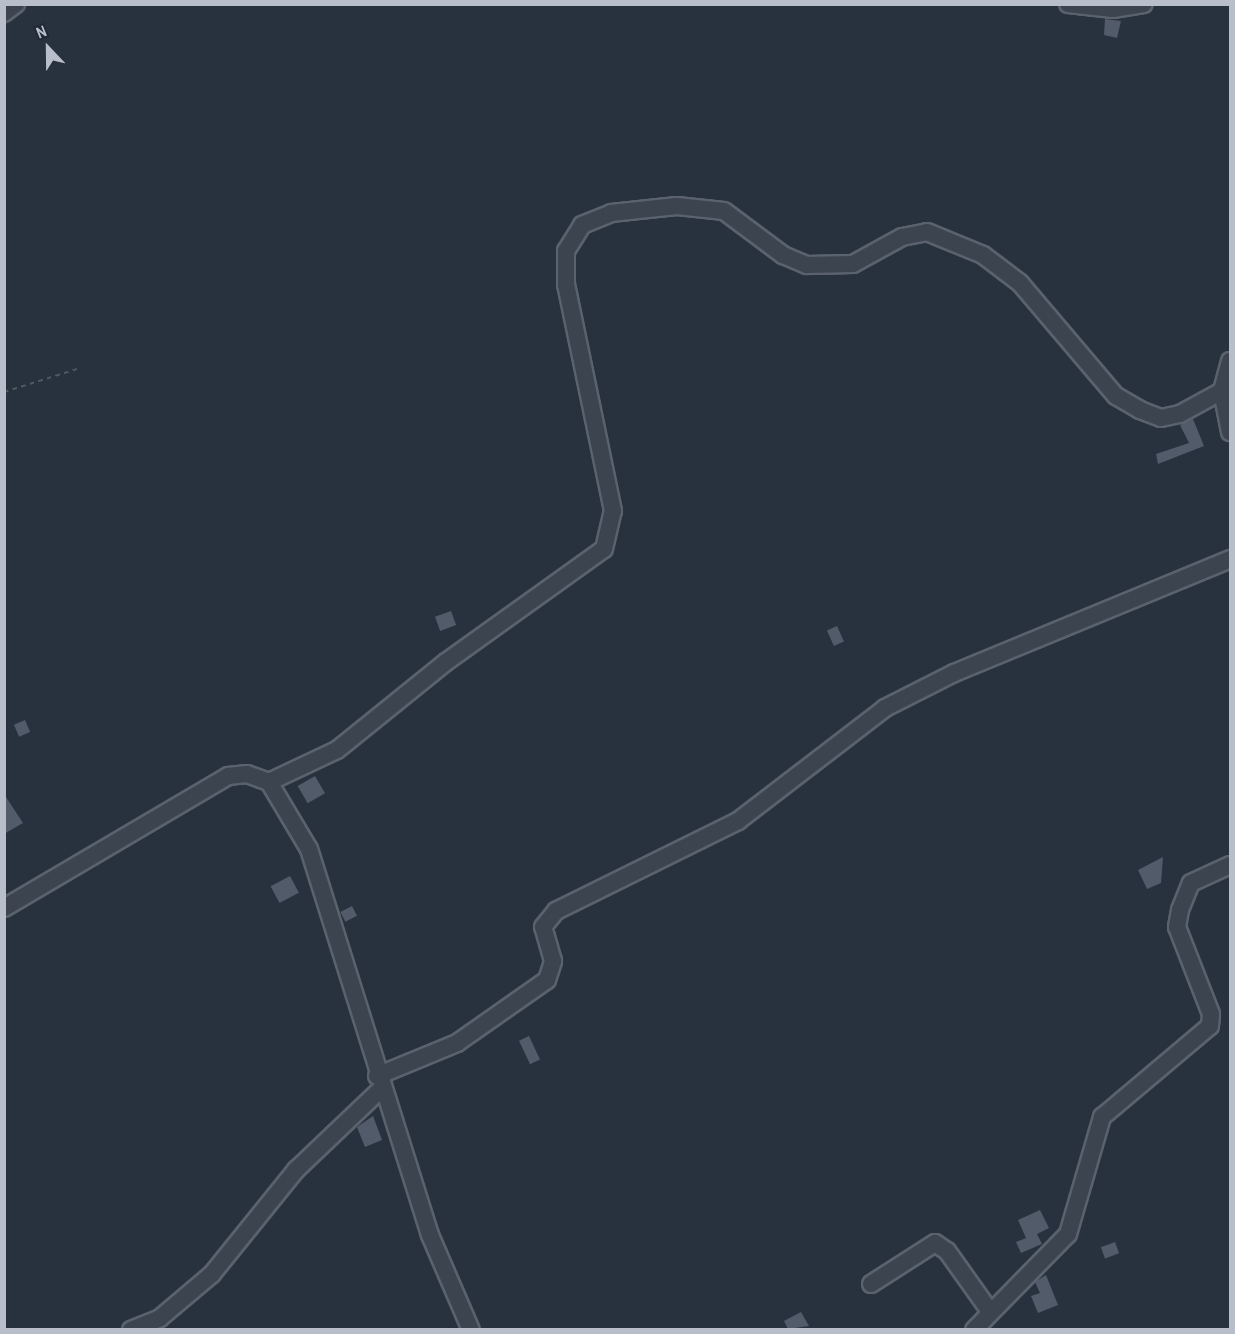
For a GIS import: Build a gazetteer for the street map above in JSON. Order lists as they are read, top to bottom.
{
  "north": "top"
}
